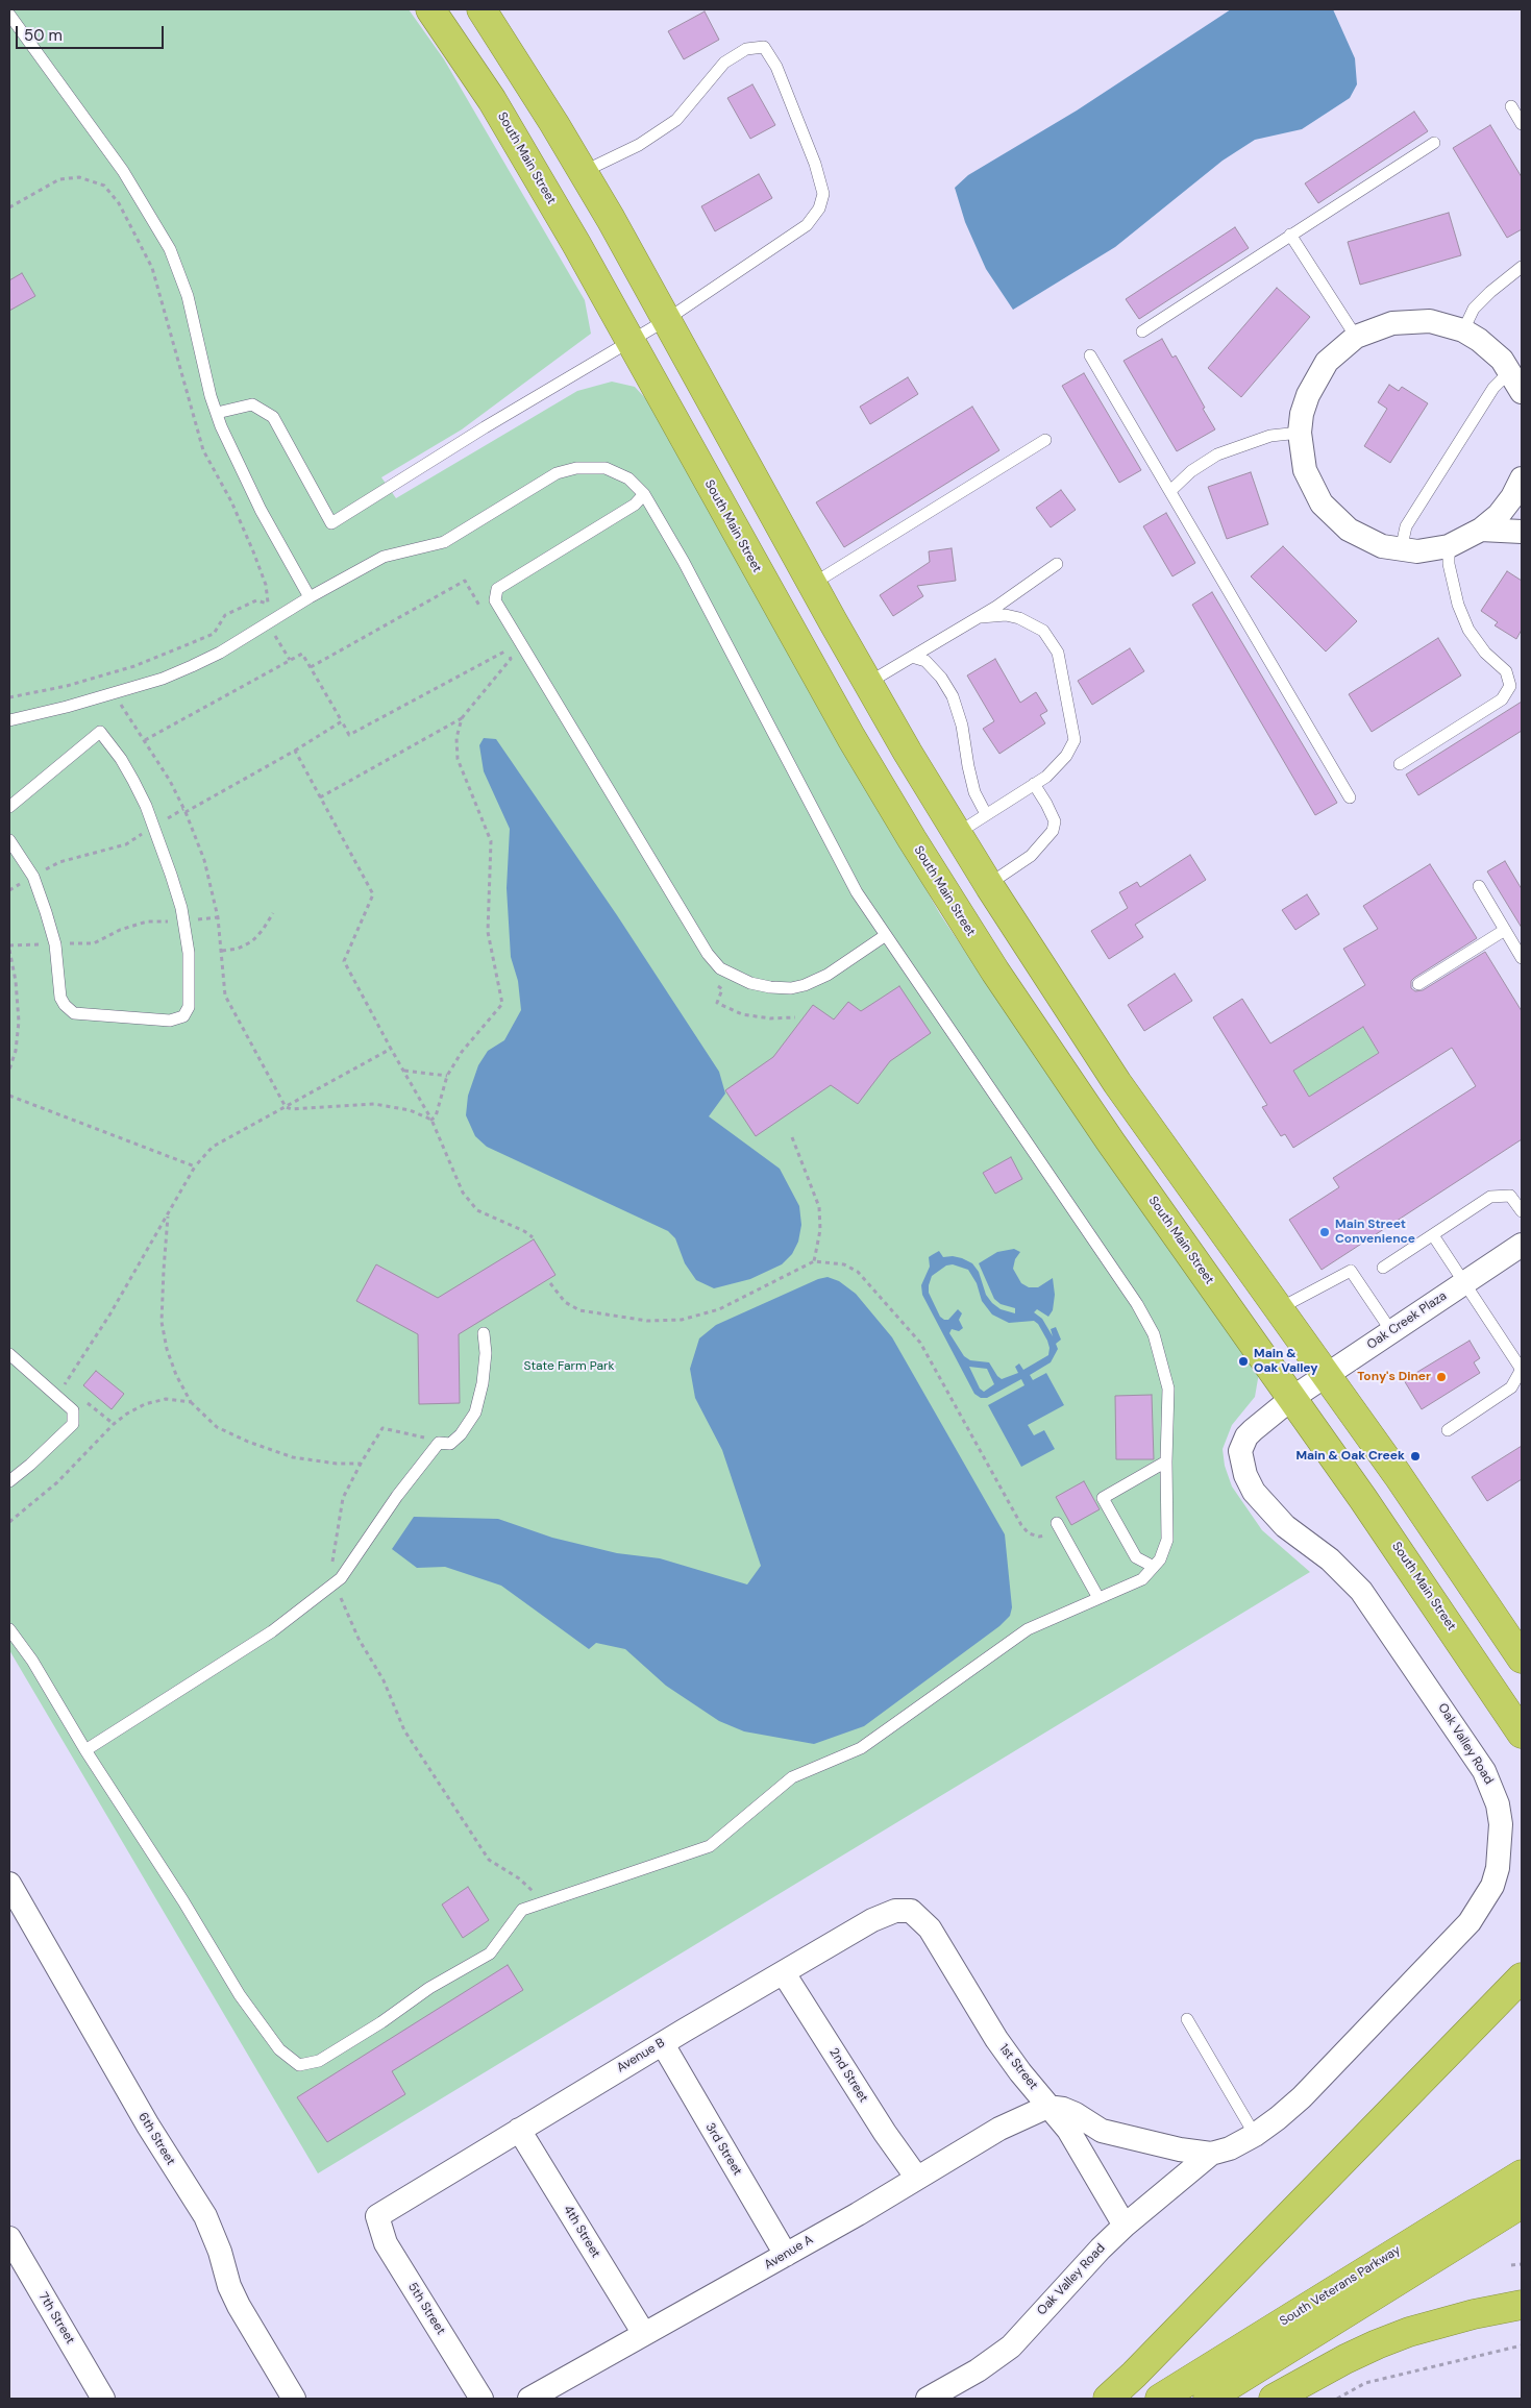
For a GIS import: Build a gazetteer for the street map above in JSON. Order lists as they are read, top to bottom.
{
  "streets": {
    "highway": ["South Main Street", "South Veterans Parkway"],
    "street": [
      "Oak Creek Plaza",
      "Oak Valley Road",
      "Avenue B",
      "1st Street",
      "2nd Street",
      "6th Street",
      "3rd Street",
      "4th Street",
      "Avenue A",
      "5th Street",
      "7th Street"
    ]
  },
  "crossings": [
    ["South Main Street", "Oak Creek Plaza"],
    ["South Main Street", "Oak Valley Road"],
    ["Oak Creek Plaza", "Oak Valley Road"],
    ["Oak Valley Road", "1st Street"],
    ["Oak Valley Road", "Avenue A"],
    ["Avenue B", "1st Street"],
    ["Avenue B", "2nd Street"],
    ["Avenue B", "3rd Street"],
    ["Avenue B", "4th Street"],
    ["Avenue B", "5th Street"],
    ["1st Street", "Avenue A"],
    ["2nd Street", "Avenue A"],
    ["3rd Street", "Avenue A"],
    ["4th Street", "Avenue A"]
  ],
  "parks": ["State Farm Park"],
  "places": [
    "Main Street Convenience",
    "Main & Oak Valley",
    "Tony's Diner",
    "Main & Oak Creek"
  ],
  "scale_bar": "50 m"
}
